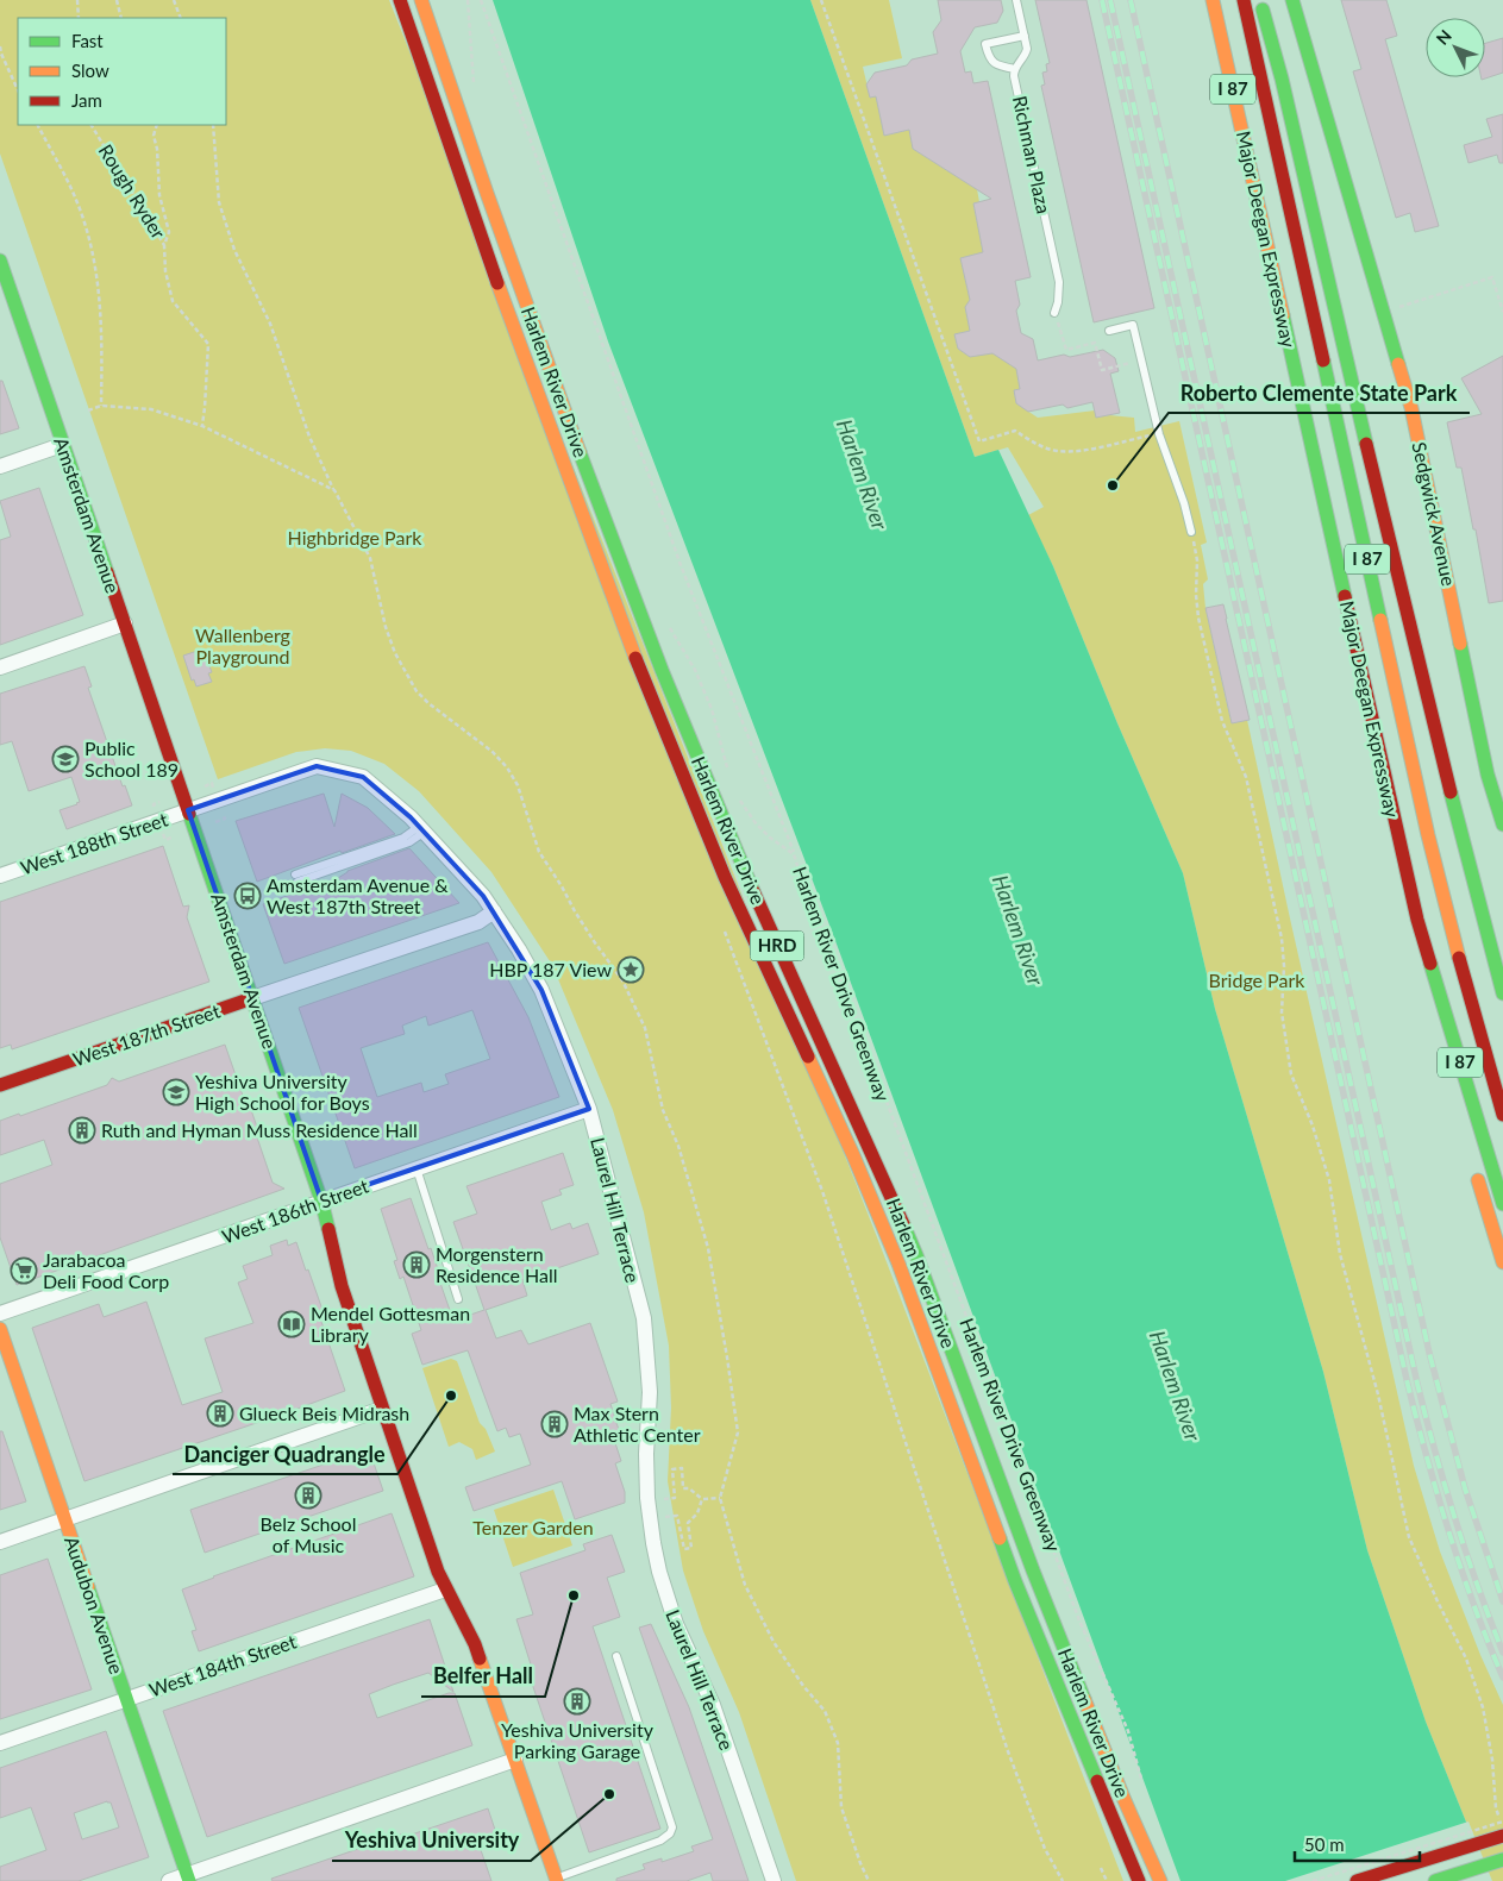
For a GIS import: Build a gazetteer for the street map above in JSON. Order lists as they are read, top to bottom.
{
  "streets": {
    "main road": [
      "I 87",
      "Major Deegan Expressway",
      "Harlem River Drive",
      "Sedgwick Avenue",
      "Amsterdam Avenue",
      "HRD",
      "West 187th Street",
      "Audubon Avenue"
    ],
    "street": [
      "West 188th Street",
      "Laurel Hill Terrace",
      "West 186th Street",
      "West 184th Street"
    ],
    "lane": ["Richman Plaza"],
    "path": ["Rough Ryder", "Harlem River Drive Greenway"]
  },
  "crossings": [
    ["Amsterdam Avenue", "West 188th Street"],
    ["Amsterdam Avenue", "West 187th Street"],
    ["Amsterdam Avenue", "Laurel Hill Terrace"],
    ["Amsterdam Avenue", "West 186th Street"],
    ["Amsterdam Avenue", "West 184th Street"],
    ["West 188th Street", "Laurel Hill Terrace"],
    ["West 187th Street", "Laurel Hill Terrace"],
    ["Laurel Hill Terrace", "West 186th Street"],
    ["Audubon Avenue", "West 184th Street"]
  ],
  "water": ["Harlem River"],
  "parks": [
    "Highbridge Park",
    "Wallenberg Playground",
    "Bridge Park",
    "Tenzer Garden"
  ],
  "places": {
    "other": [
      "Roberto Clemente State Park",
      "Danciger Quadrangle",
      "Belfer Hall",
      "Yeshiva University"
    ],
    "school or university": ["Public School 189", "Yeshiva University High School for Boys"],
    "bus stop": ["Amsterdam Avenue & West 187th Street"],
    "place": ["HBP 187 View"],
    "building": [
      "Ruth and Hyman Muss Residence Hall",
      "Morgenstern Residence Hall",
      "Glueck Beis Midrash",
      "Max Stern Athletic Center",
      "Belz School of Music",
      "Yeshiva University Parking Garage"
    ],
    "supermarket": ["Jarabacoa Deli Food Corp"],
    "library": ["Mendel Gottesman Library"]
  },
  "legend": ["Fast", "Slow", "Jam"],
  "scale_bar": "50 m",
  "north": "top left"
}
